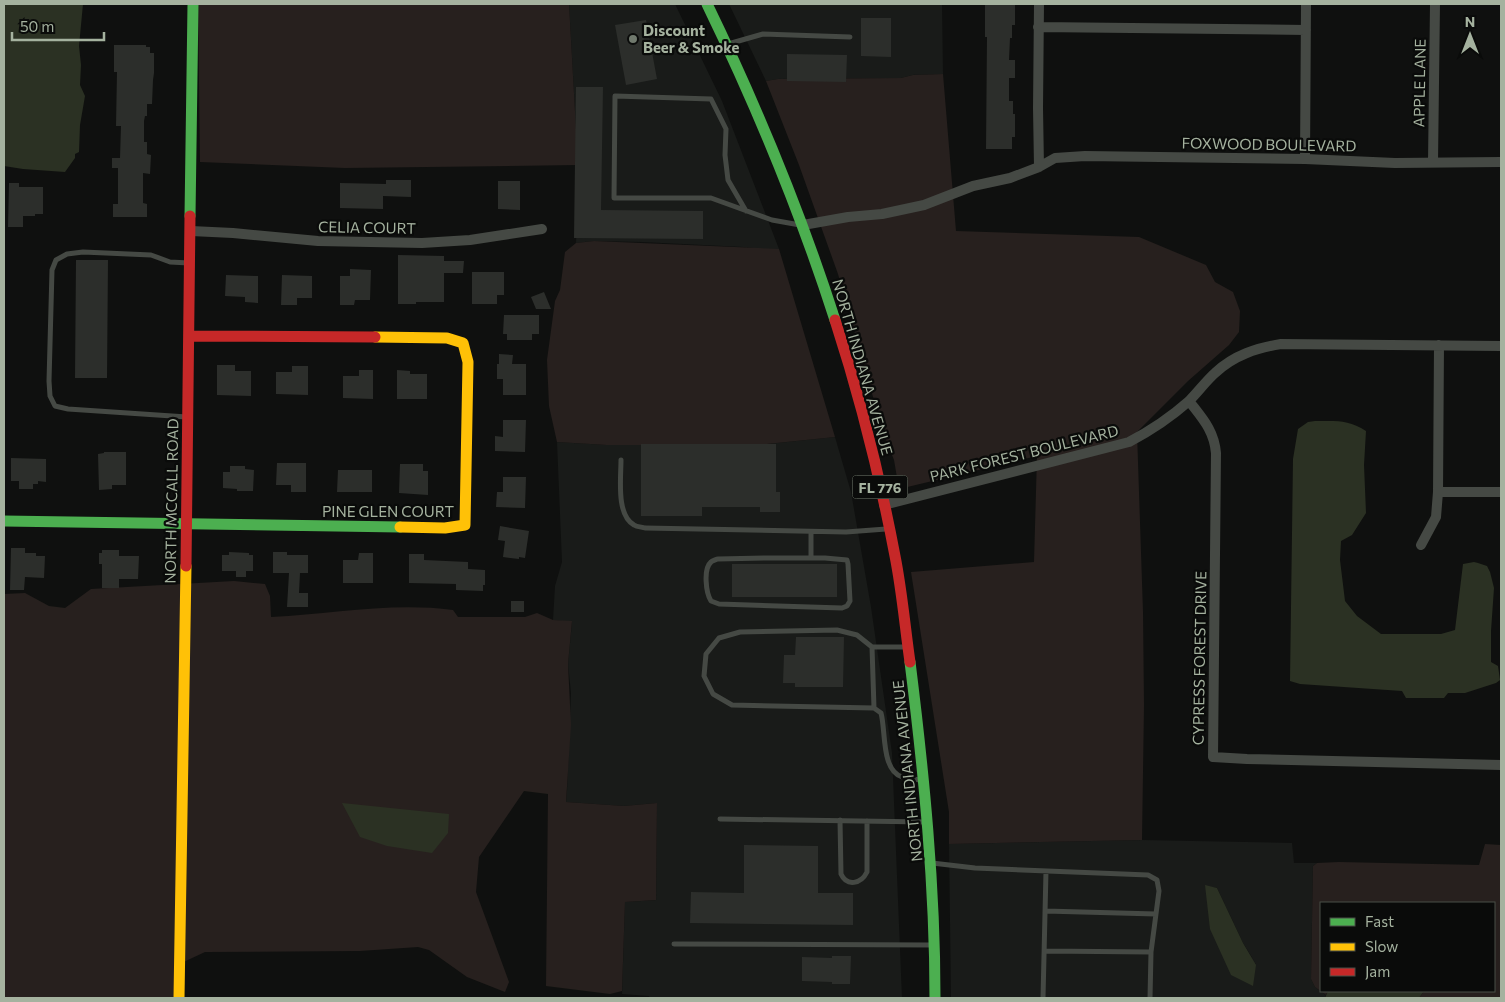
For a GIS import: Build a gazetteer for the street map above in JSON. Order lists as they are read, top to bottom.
{
  "streets": {
    "street": [
      "APPLE LANE",
      "FOXWOOD BOULEVARD",
      "CELIA COURT",
      "NORTH INDIANA AVENUE",
      "PARK FOREST BOULEVARD",
      "FL 776",
      "NORTH MCCALL ROAD",
      "PINE GLEN COURT",
      "CYPRESS FOREST DRIVE"
    ]
  },
  "crossings": [
    ["APPLE LANE", "FOXWOOD BOULEVARD"],
    ["FOXWOOD BOULEVARD", "NORTH INDIANA AVENUE"],
    ["CELIA COURT", "NORTH MCCALL ROAD"],
    ["NORTH INDIANA AVENUE", "PARK FOREST BOULEVARD"],
    ["PARK FOREST BOULEVARD", "CYPRESS FOREST DRIVE"],
    ["NORTH MCCALL ROAD", "PINE GLEN COURT"]
  ],
  "places": ["Discount Beer & Smoke"],
  "legend": ["Fast", "Slow", "Jam"],
  "scale_bar": "50 m",
  "north": "top"
}
